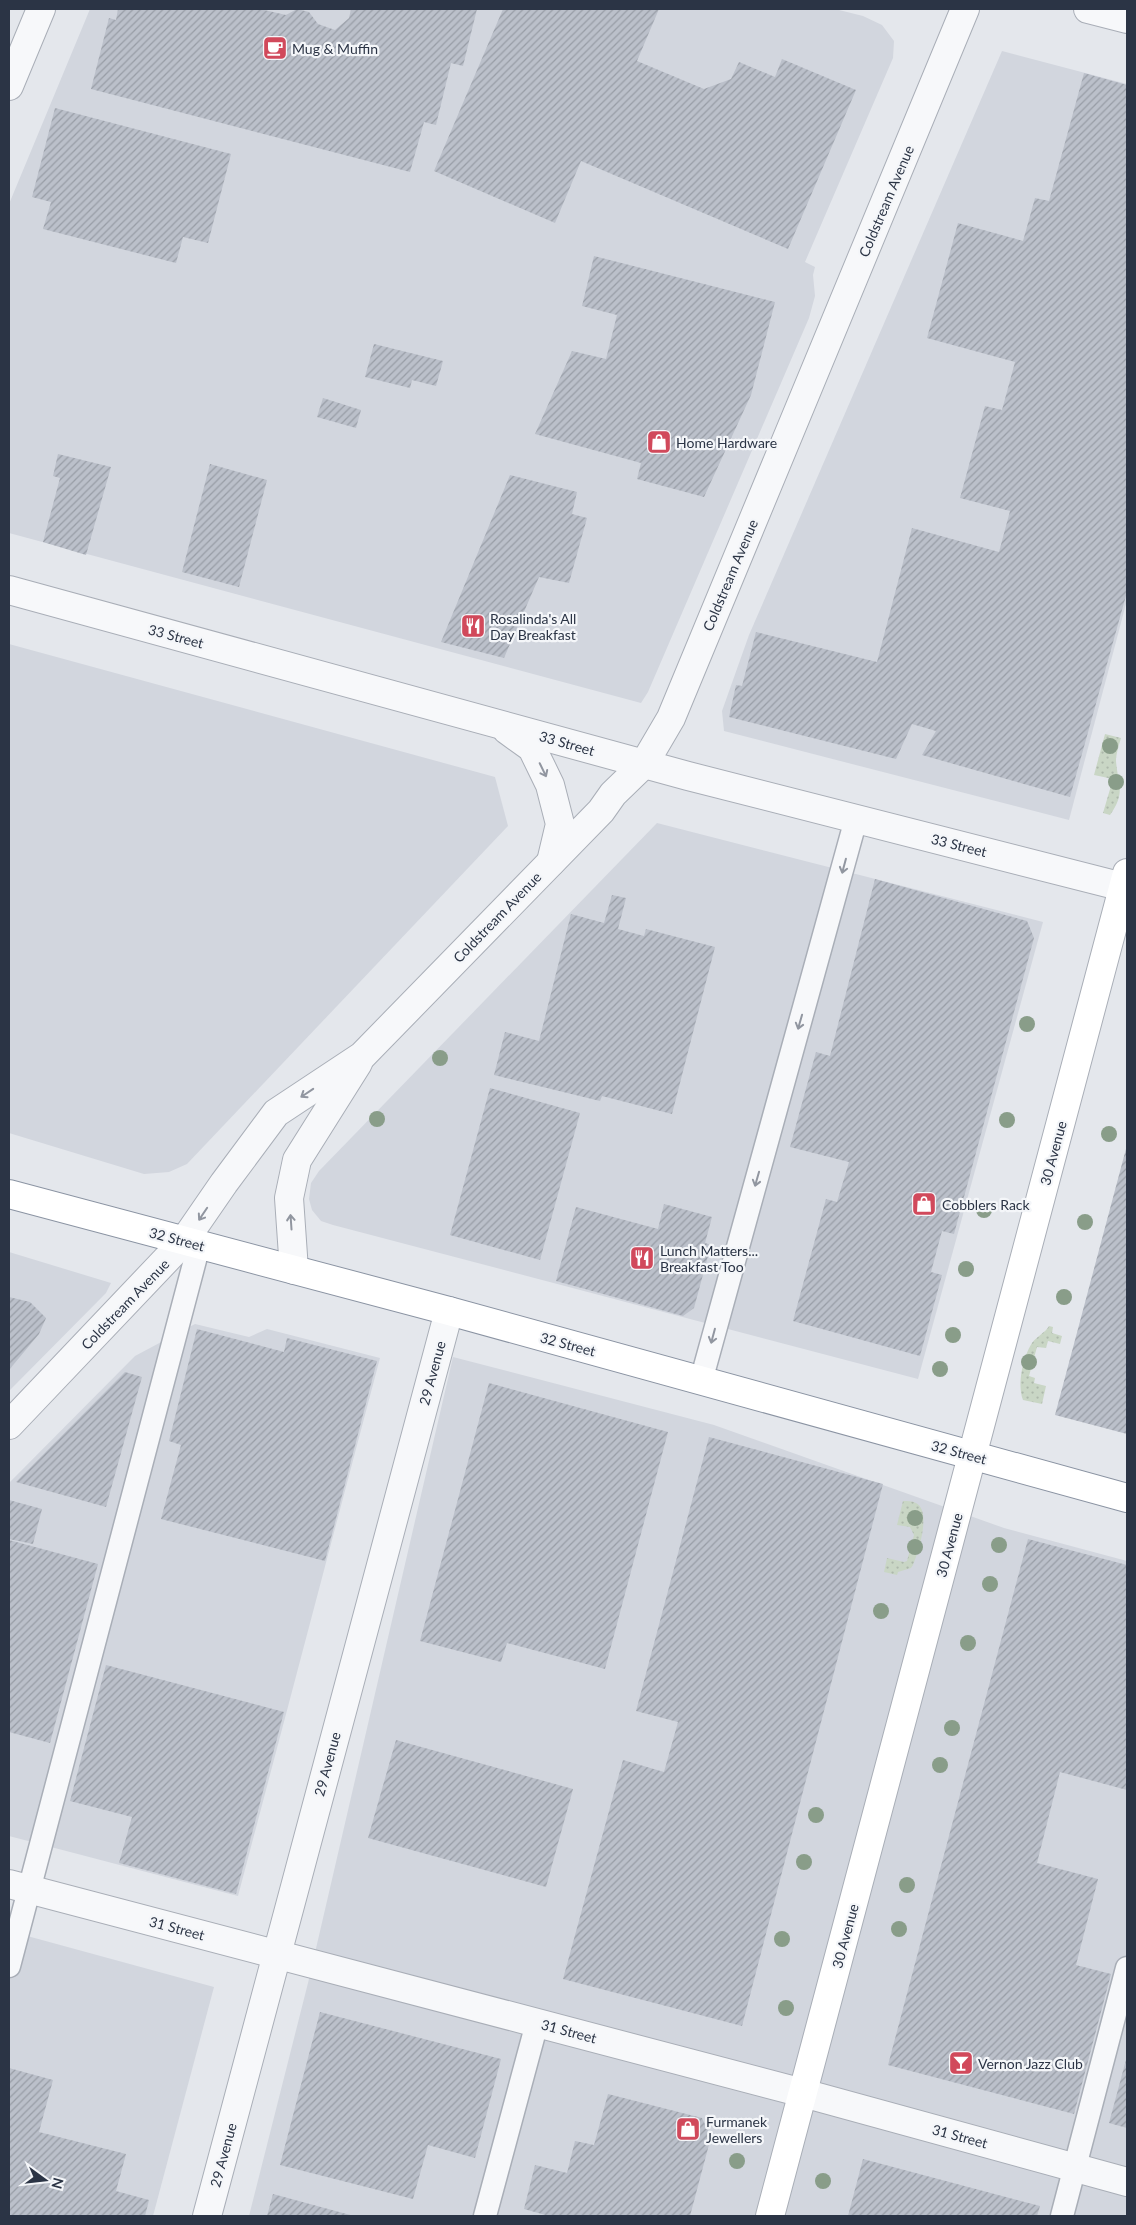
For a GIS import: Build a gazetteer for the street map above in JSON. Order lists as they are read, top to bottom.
{
  "streets": {
    "main road": ["30 Avenue", "32 Street"],
    "street": [
      "Coldstream Avenue",
      "33 Street",
      "29 Avenue",
      "31 Street"
    ]
  },
  "crossings": [
    ["Coldstream Avenue", "33 Street"],
    ["Coldstream Avenue", "32 Street"],
    ["33 Street", "30 Avenue"],
    ["30 Avenue", "32 Street"],
    ["30 Avenue", "31 Street"],
    ["32 Street", "29 Avenue"],
    ["29 Avenue", "31 Street"]
  ],
  "places": {
    "cafe": ["Mug & Muffin"],
    "shop": ["Home Hardware", "Cobblers Rack", "Furmanek Jewellers"],
    "restaurant": ["Rosalinda's All Day Breakfast", "Lunch Matters... Breakfast Too"],
    "bar": ["Vernon Jazz Club"]
  },
  "north": "right"
}
